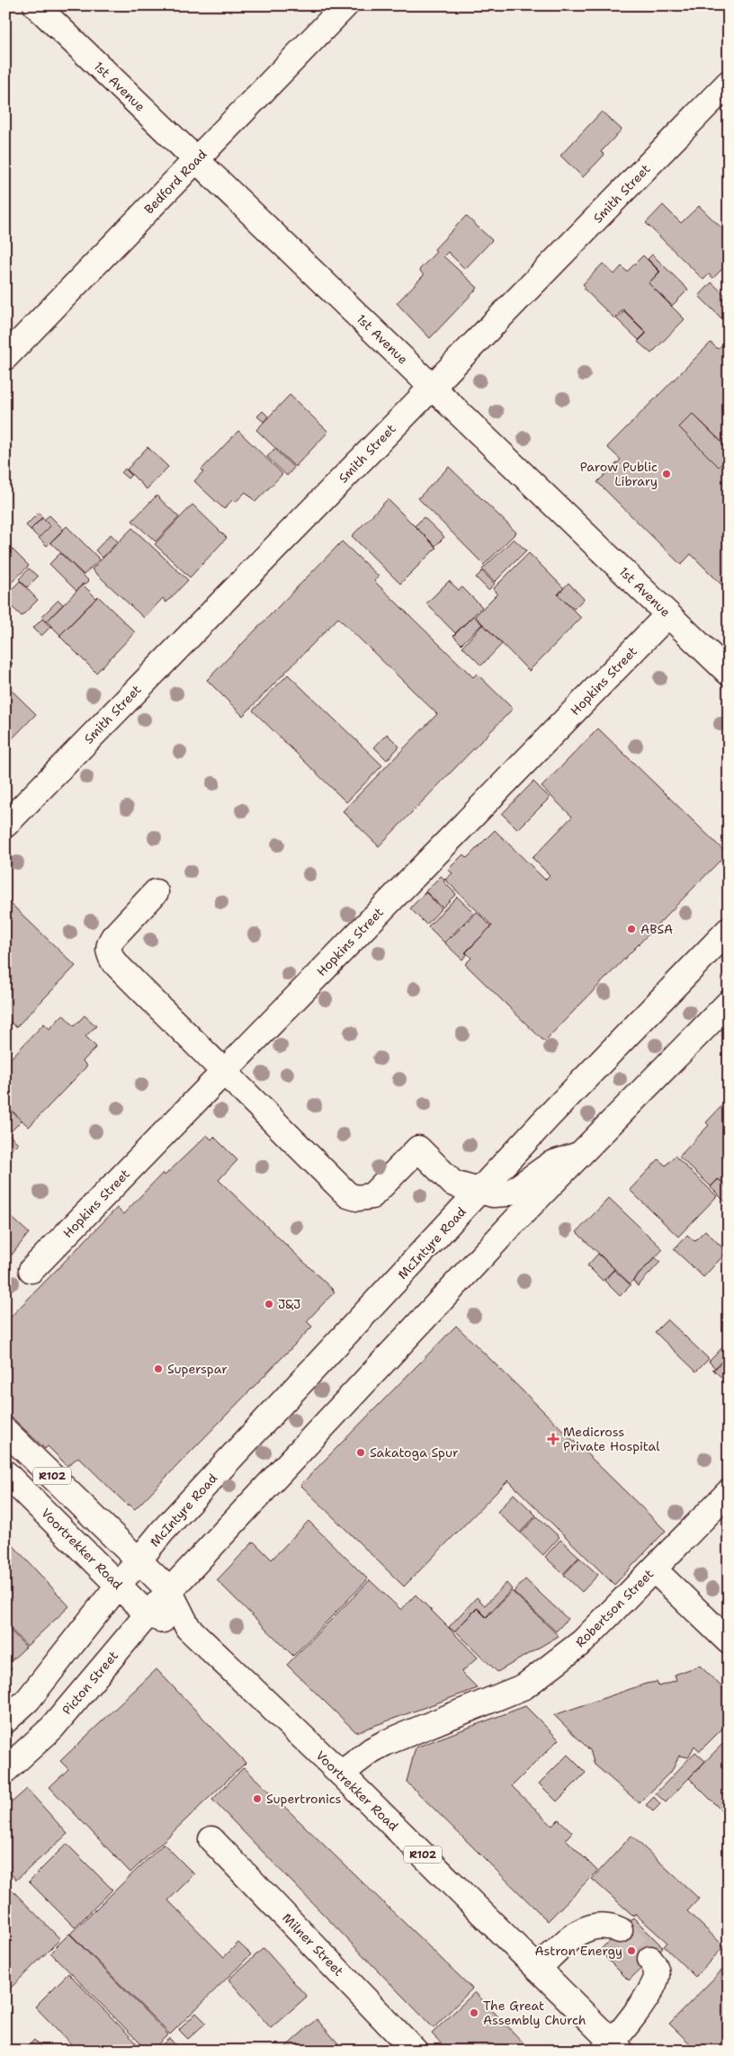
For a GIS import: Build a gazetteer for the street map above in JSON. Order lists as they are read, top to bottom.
{
  "streets": {
    "street": [
      "1st Avenue",
      "Bedford Road",
      "Smith Street",
      "Hopkins Street",
      "McIntyre Road",
      "R102",
      "Voortrekker Road",
      "Robertson Street",
      "Picton Street",
      "Milner Street"
    ]
  },
  "crossings": [
    ["1st Avenue", "Bedford Road"],
    ["1st Avenue", "Smith Street"],
    ["1st Avenue", "Hopkins Street"],
    ["McIntyre Road", "Voortrekker Road"],
    ["Voortrekker Road", "Robertson Street"],
    ["Voortrekker Road", "Picton Street"]
  ],
  "places": {
    "other": [
      "Parow Public Library",
      "ABSA",
      "J&J",
      "Superspar",
      "Sakatoga Spur",
      "Supertronics",
      "Astron Energy",
      "The Great Assembly Church"
    ],
    "health": ["Medicross Private Hospital"]
  }
}
